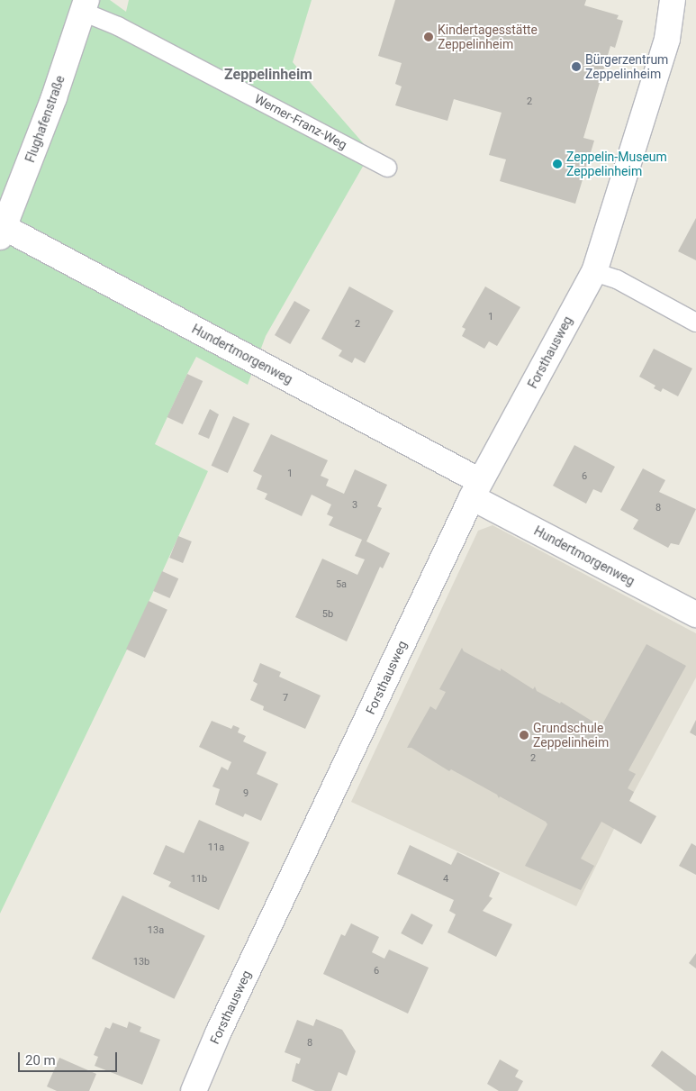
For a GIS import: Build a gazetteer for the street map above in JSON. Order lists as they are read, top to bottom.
{
  "streets": {
    "street": ["Flughafenstraße", "Forsthausweg", "Hundertmorgenweg"],
    "lane": ["Werner-Franz-Weg"]
  },
  "crossings": [
    ["Flughafenstraße", "Werner-Franz-Weg"],
    ["Flughafenstraße", "Hundertmorgenweg"],
    ["Forsthausweg", "Hundertmorgenweg"]
  ],
  "districts": ["Zeppelinheim"],
  "places": [
    "Kindertagesstätte Zeppelinheim",
    "Bürgerzentrum Zeppelinheim",
    "Zeppelin-Museum Zeppelinheim",
    "Grundschule Zeppelinheim"
  ],
  "house_numbers": [
    "2",
    "1",
    "2",
    "1",
    "6",
    "3",
    "8",
    "5a",
    "5b",
    "7",
    "2",
    "9",
    "11a",
    "11b",
    "4",
    "13a",
    "13b",
    "6",
    "8"
  ],
  "scale_bar": "20 m"
}
